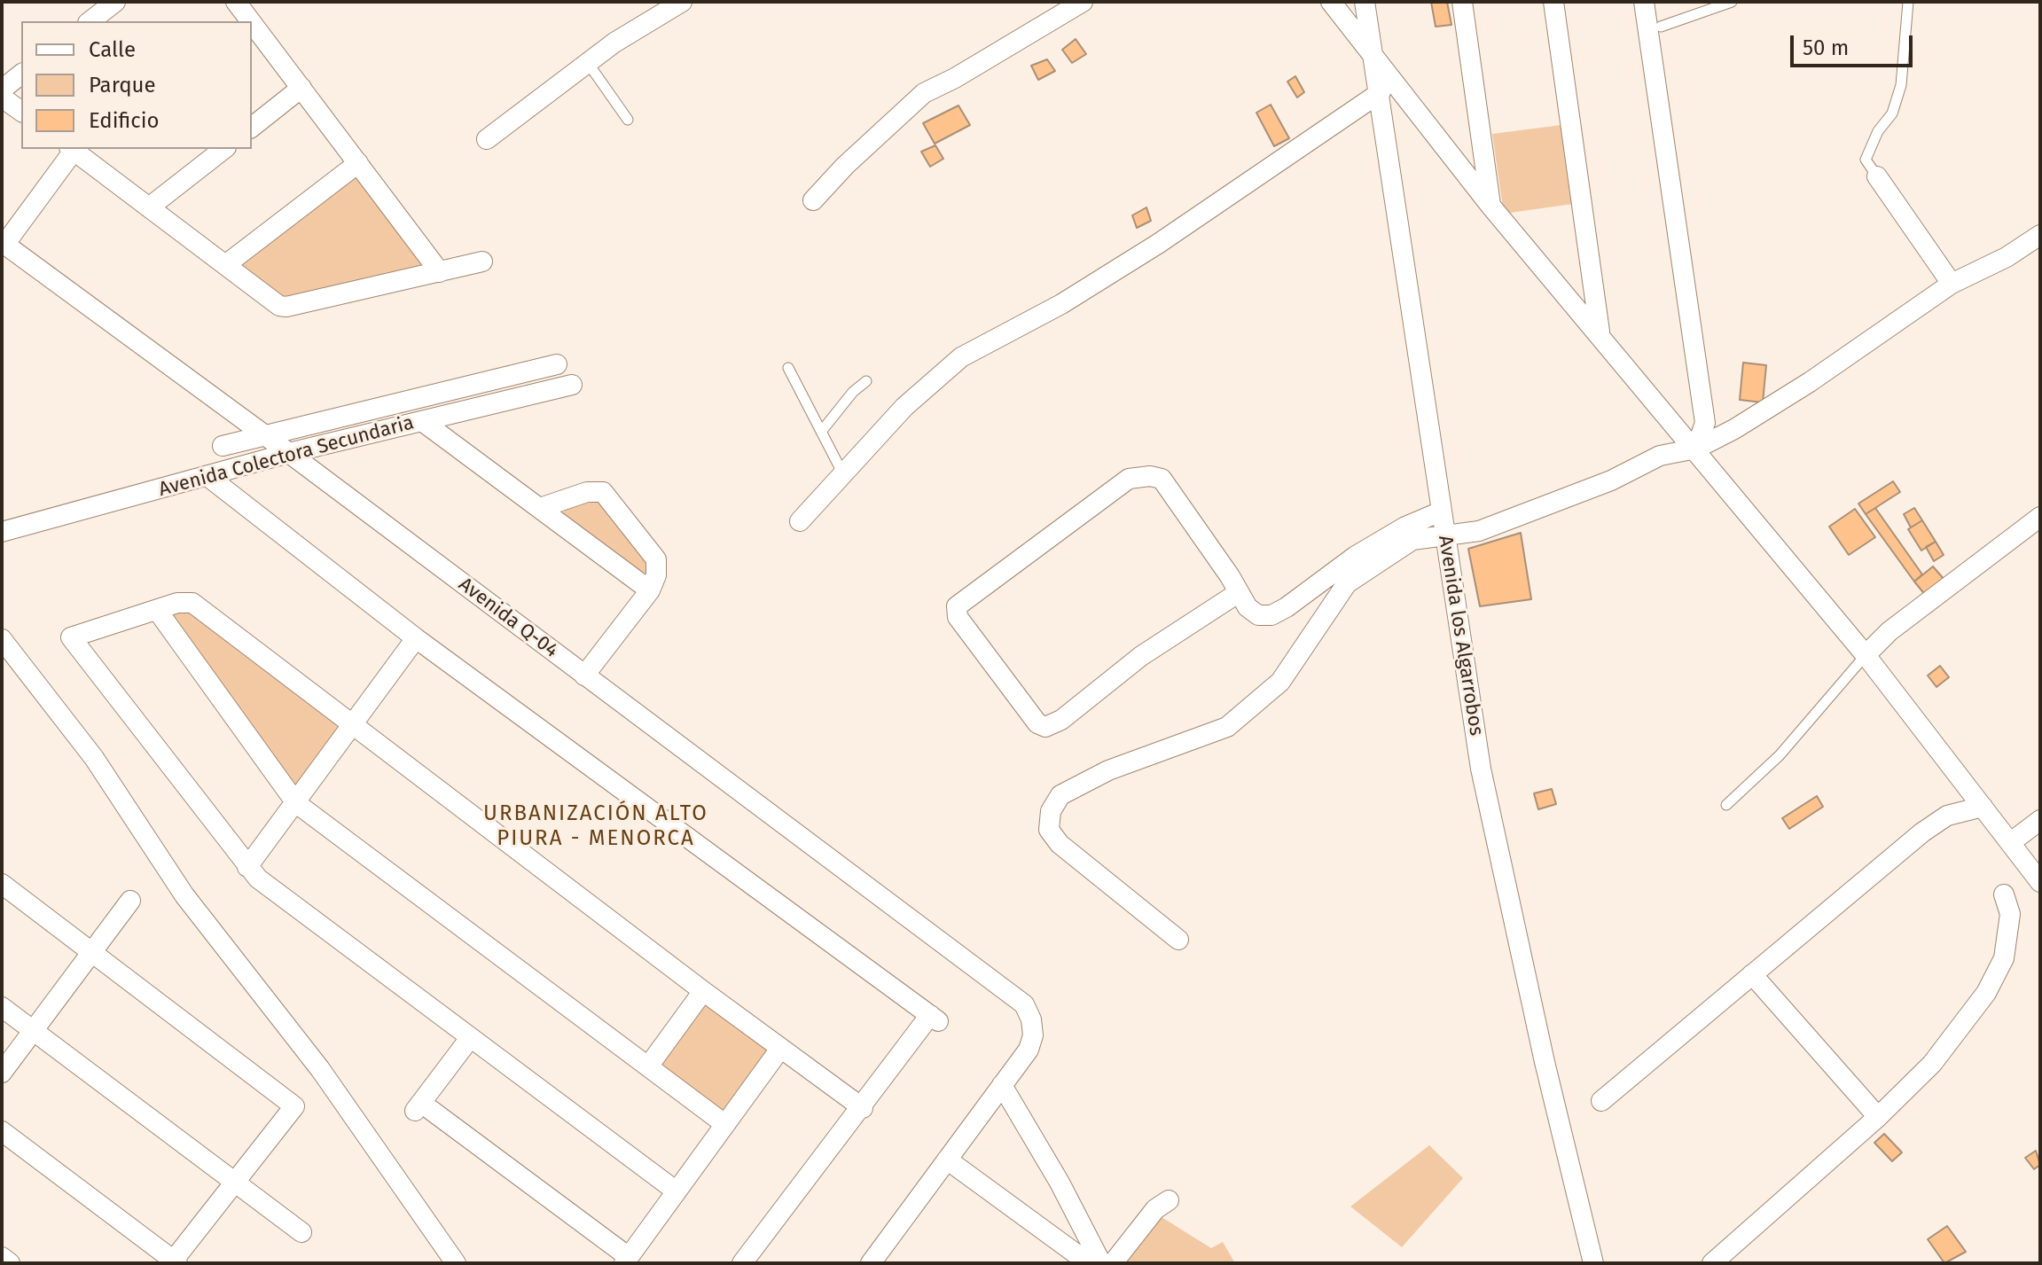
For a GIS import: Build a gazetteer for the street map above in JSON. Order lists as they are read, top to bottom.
{
  "streets": {
    "street": ["Avenida Colectora Secundaria", "Avenida Q-04", "Avenida los Algarrobos"]
  },
  "crossings": [
    ["Avenida Colectora Secundaria", "Avenida Q-04"]
  ],
  "districts": ["URBANIZACIÓN ALTO PIURA - MENORCA"],
  "legend": ["Calle", "Parque", "Edificio"],
  "scale_bar": "50 m"
}
